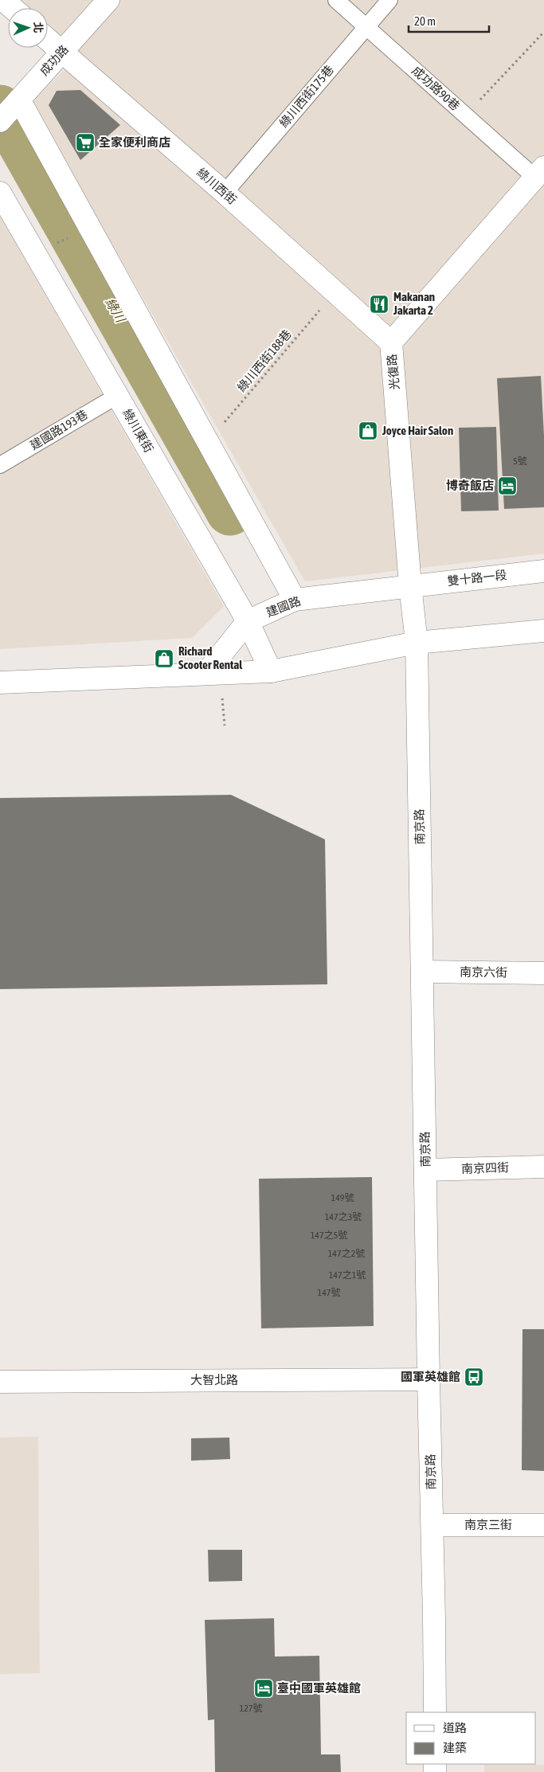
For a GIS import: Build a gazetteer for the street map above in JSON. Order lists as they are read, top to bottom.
{
  "streets": {
    "street": [
      "成功路",
      "綠川西街",
      "光復路",
      "綠川東街",
      "雙十路一段",
      "建國路",
      "南京路",
      "南京六街",
      "南京四街",
      "大智北路",
      "南京三街"
    ],
    "lane": ["成功路90巷", "綠川西街175巷", "建國路193巷"],
    "path": ["綠川西街188巷"]
  },
  "crossings": [
    ["成功路", "綠川西街"],
    ["成功路90巷", "綠川西街175巷"],
    ["成功路90巷", "光復路"],
    ["綠川西街175巷", "綠川西街"],
    ["綠川西街", "綠川西街188巷"],
    ["綠川西街", "光復路"],
    ["光復路", "雙十路一段"],
    ["光復路", "建國路"],
    ["光復路", "南京路"],
    ["建國路193巷", "綠川東街"],
    ["綠川東街", "建國路"],
    ["雙十路一段", "建國路"],
    ["雙十路一段", "南京路"],
    ["建國路", "南京路"],
    ["南京路", "南京六街"],
    ["南京路", "南京四街"],
    ["南京路", "大智北路"],
    ["南京路", "南京三街"]
  ],
  "water": ["綠川"],
  "places": {
    "supermarket": ["全家便利商店"],
    "restaurant": ["Makanan Jakarta 2"],
    "shop": ["Joyce Hair Salon", "Richard Scooter Rental"],
    "hotel": ["博奇飯店", "臺中國軍英雄館"],
    "bus stop": ["國軍英雄館"]
  },
  "house_numbers": [
    "5號",
    "149號",
    "147之3號",
    "147之5號",
    "147之2號",
    "147之1號",
    "147號",
    "127號"
  ],
  "legend": ["道路", "建築"],
  "scale_bar": "20 m",
  "north": "right"
}
